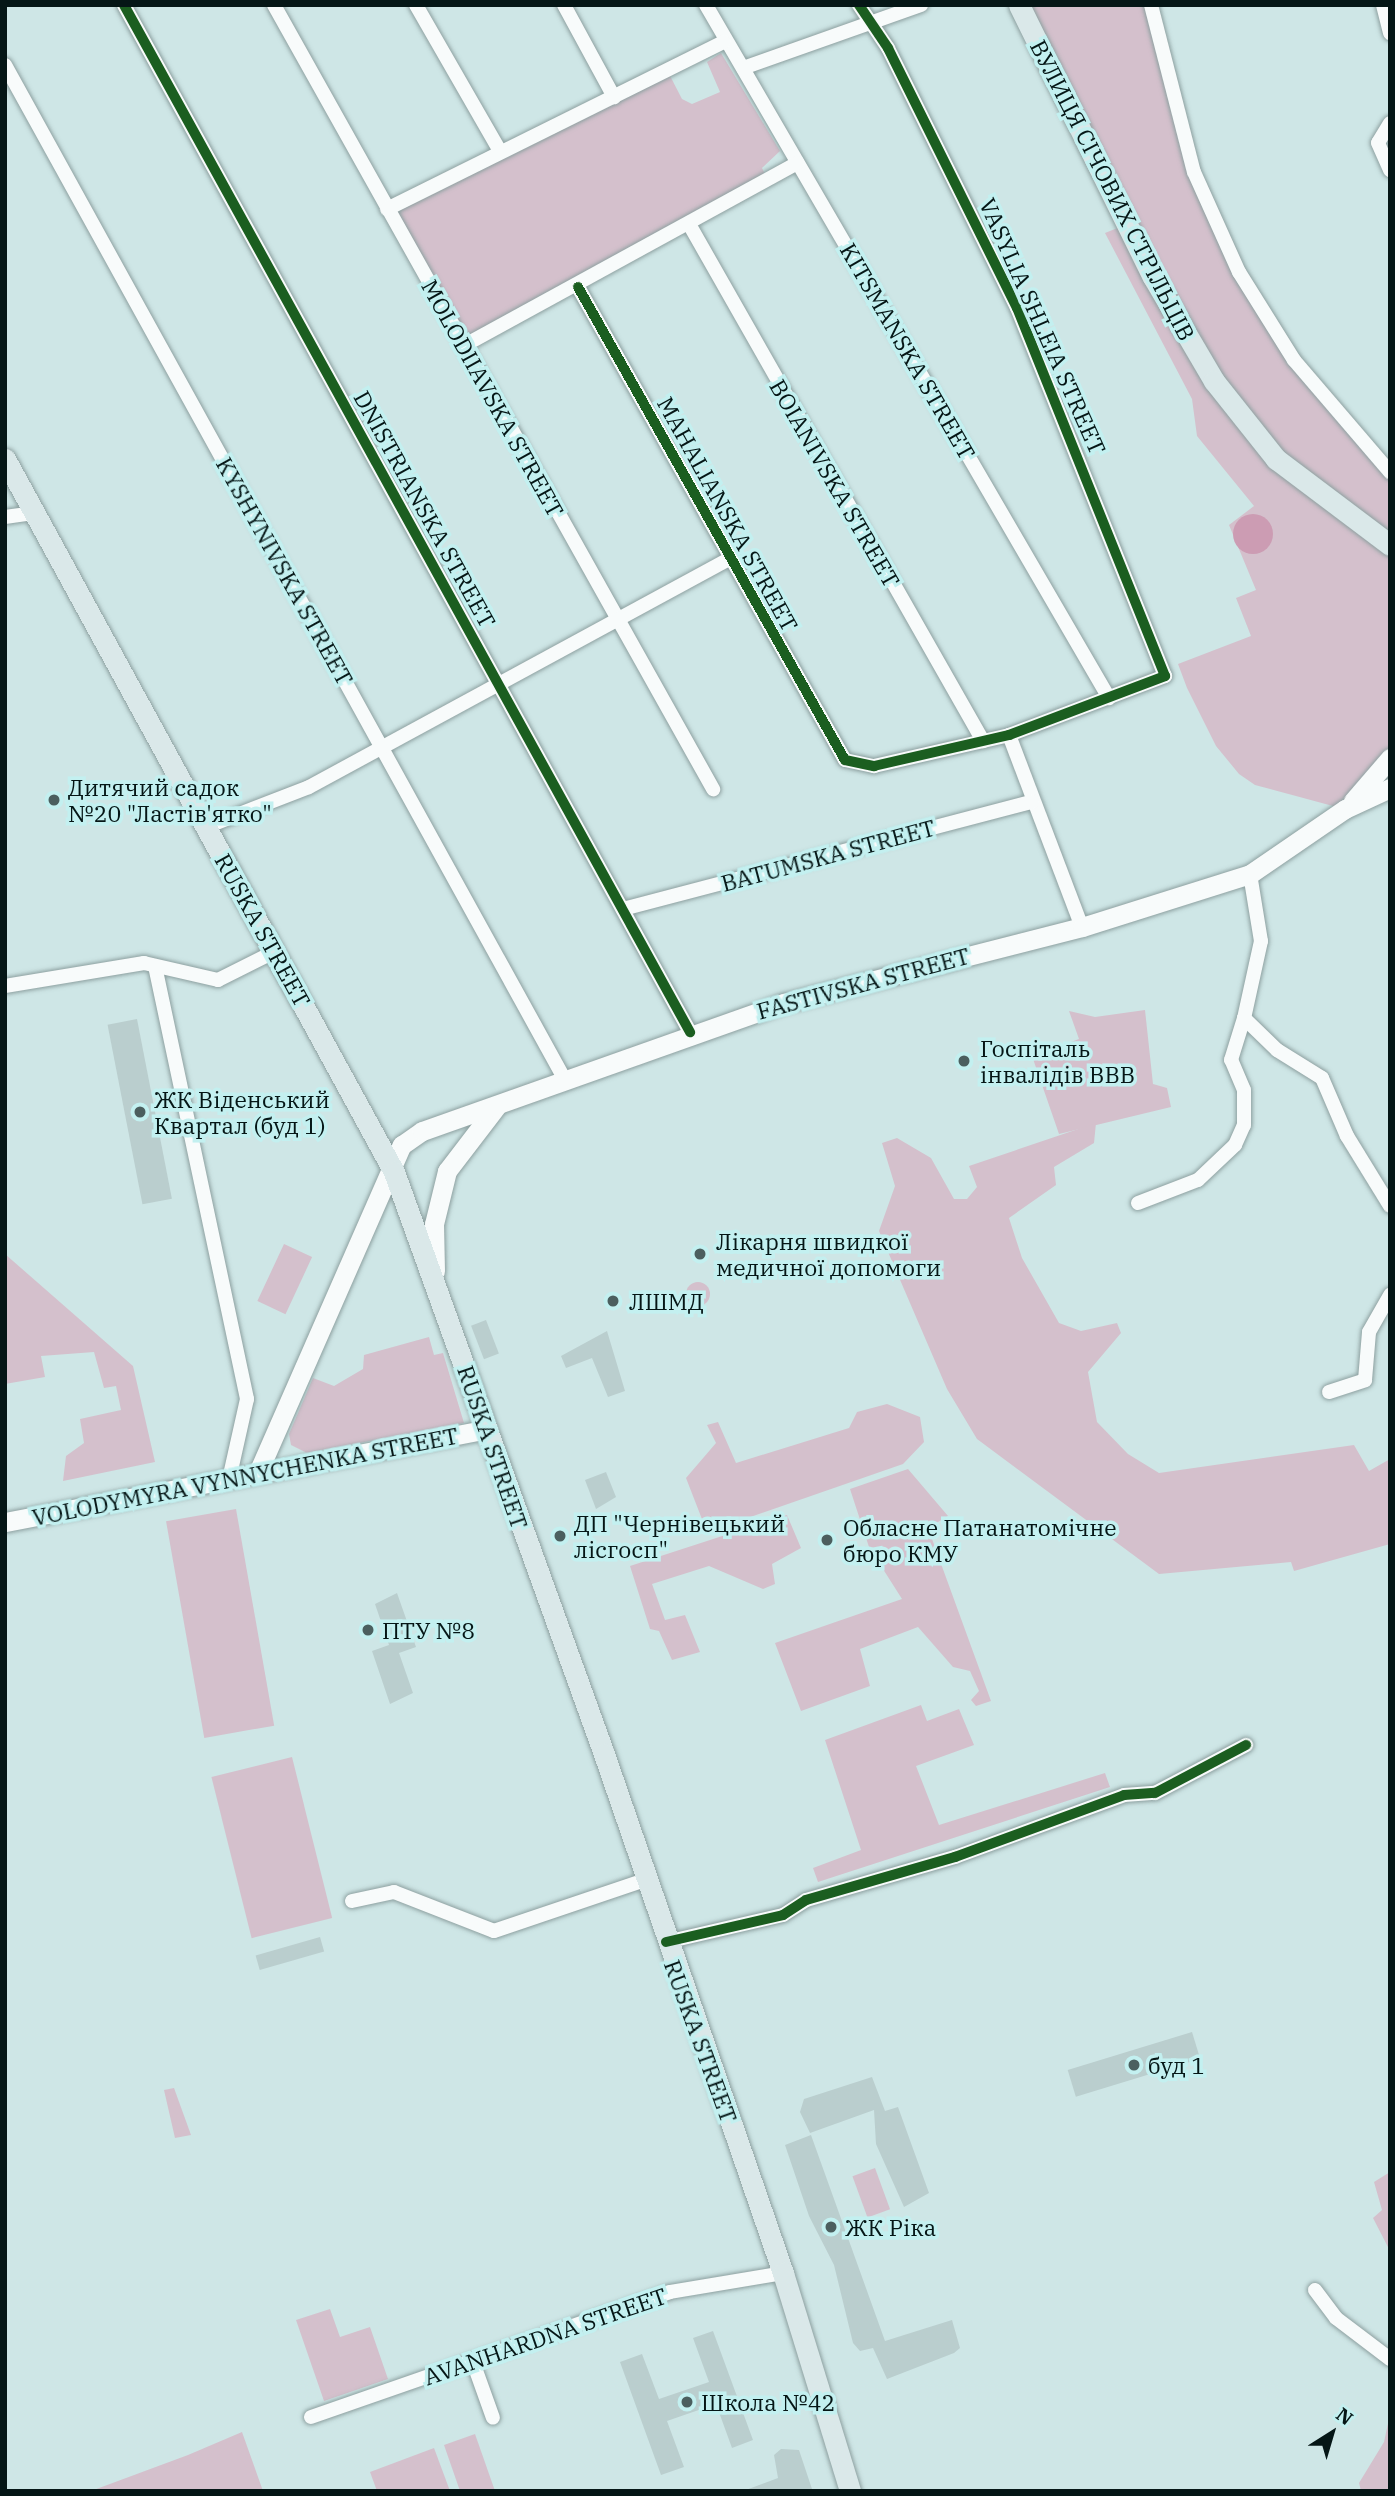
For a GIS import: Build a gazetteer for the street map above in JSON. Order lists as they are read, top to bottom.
{
  "streets": {
    "main road": [
      "ВУЛИЦЯ СІЧОВИХ СТРІЛЬЦІВ",
      "RUSKA STREET",
      "FASTIVSKA STREET",
      "VOLODYMYRA VYNNYCHENKA STREET"
    ],
    "street": [
      "VASYLIA SHLEIA STREET",
      "KITSMANSKA STREET",
      "MOLODIIAVSKA STREET",
      "BOIANIVSKA STREET",
      "DNISTRIANSKA STREET",
      "MAHALIANSKA STREET",
      "KYSHYNIVSKA STREET",
      "BATUMSKA STREET",
      "AVANHARDNA STREET"
    ]
  },
  "crossings": [
    ["VASYLIA SHLEIA STREET", "KITSMANSKA STREET"],
    ["BOIANIVSKA STREET", "MAHALIANSKA STREET"],
    ["DNISTRIANSKA STREET", "BATUMSKA STREET"],
    ["DNISTRIANSKA STREET", "FASTIVSKA STREET"],
    ["KYSHYNIVSKA STREET", "FASTIVSKA STREET"],
    ["RUSKA STREET", "FASTIVSKA STREET"],
    ["RUSKA STREET", "VOLODYMYRA VYNNYCHENKA STREET"],
    ["RUSKA STREET", "AVANHARDNA STREET"],
    ["FASTIVSKA STREET", "VOLODYMYRA VYNNYCHENKA STREET"]
  ],
  "places": [
    "Дитячий садок №20 \"Ластів'ятко\"",
    "Госпіталь інвалідів ВВВ",
    "ЖК Віденський Квартал (буд 1)",
    "Лікарня швидкої медичної допомоги",
    "ЛШМД",
    "ДП \"Чернівецький лісгосп\"",
    "Обласне Патанатомічне бюро КМУ",
    "ПТУ №8",
    "буд 1",
    "ЖК Ріка",
    "Школа №42"
  ],
  "north": "top right"
}
